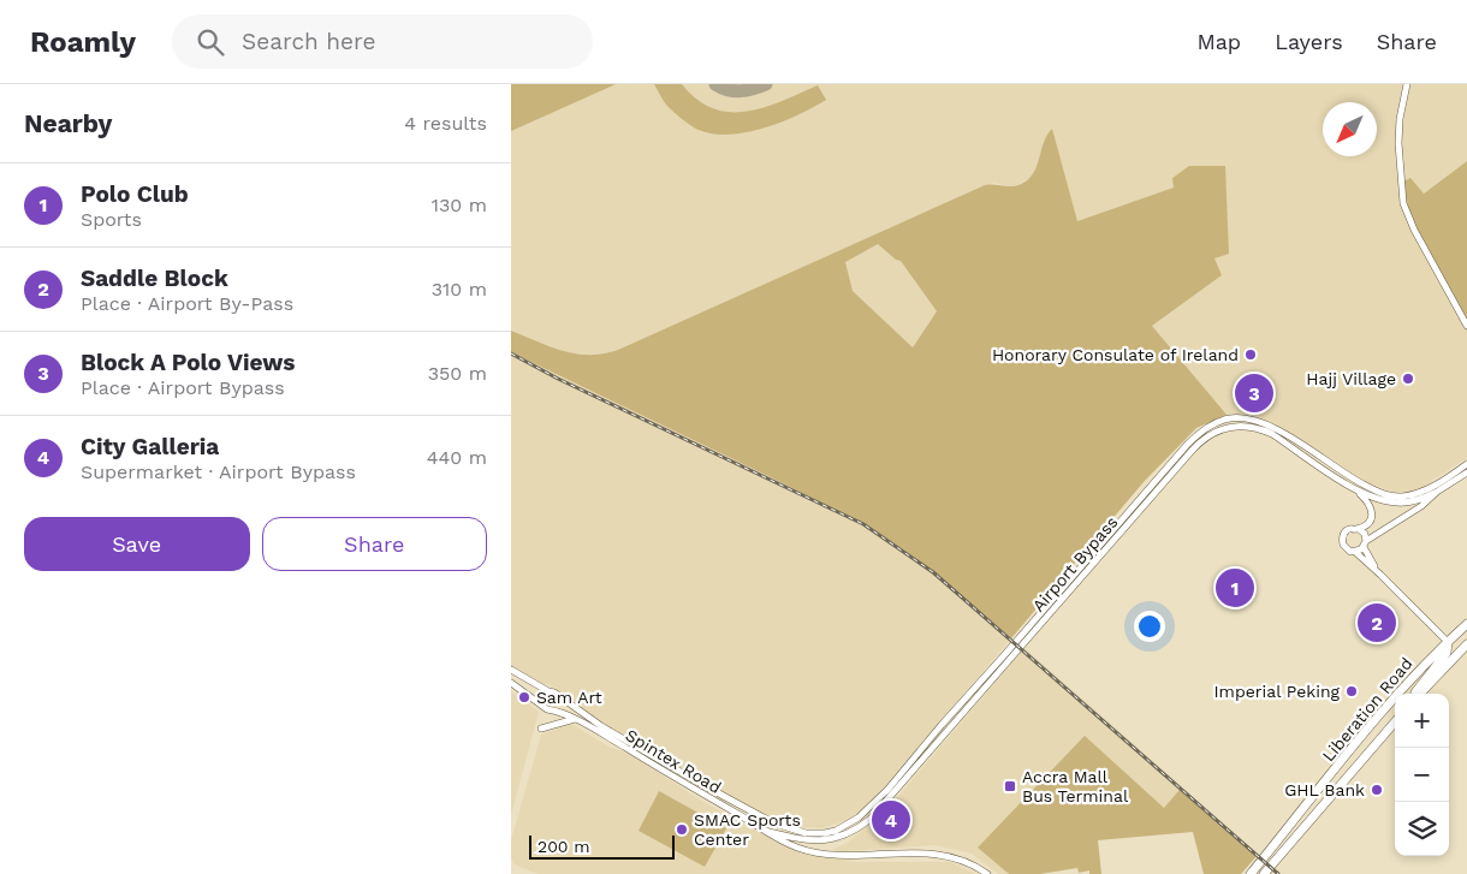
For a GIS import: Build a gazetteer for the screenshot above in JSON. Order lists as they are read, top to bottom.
{
  "streets": {
    "highway": ["Liberation Road"],
    "main road": ["Airport Bypass", "Spintex Road"]
  },
  "crossings": [
    ["Airport Bypass", "Spintex Road"]
  ],
  "places": {
    "other": [
      "Honorary Consulate of Ireland",
      "Hajj Village",
      "Imperial Peking",
      "Sam Art",
      "GHL Bank",
      "SMAC Sports Center"
    ],
    "transit": ["Accra Mall Bus Terminal"]
  },
  "scale_bar": "200 m",
  "north": "bottom left",
  "page": {
    "header": "Roamly",
    "search": "Search here",
    "nav": ["Map", "Layers", "Share"],
    "heading": ["Nearby", "4 results"],
    "list": [
      {
        "mark": "1",
        "name": "Polo Club",
        "note": "Sports",
        "value": "130 m"
      },
      {
        "mark": "2",
        "name": "Saddle Block",
        "note": "Place · Airport By-Pass",
        "value": "310 m"
      },
      {
        "mark": "3",
        "name": "Block A Polo Views",
        "note": "Place · Airport Bypass",
        "value": "350 m"
      },
      {
        "mark": "4",
        "name": "City Galleria",
        "note": "Supermarket · Airport Bypass",
        "value": "440 m"
      }
    ],
    "pins": [
      "3",
      "1",
      "2",
      "4"
    ],
    "buttons": ["Save", "Share"],
    "map_buttons": ["+", "−"],
    "scale": "200 m"
  }
}
